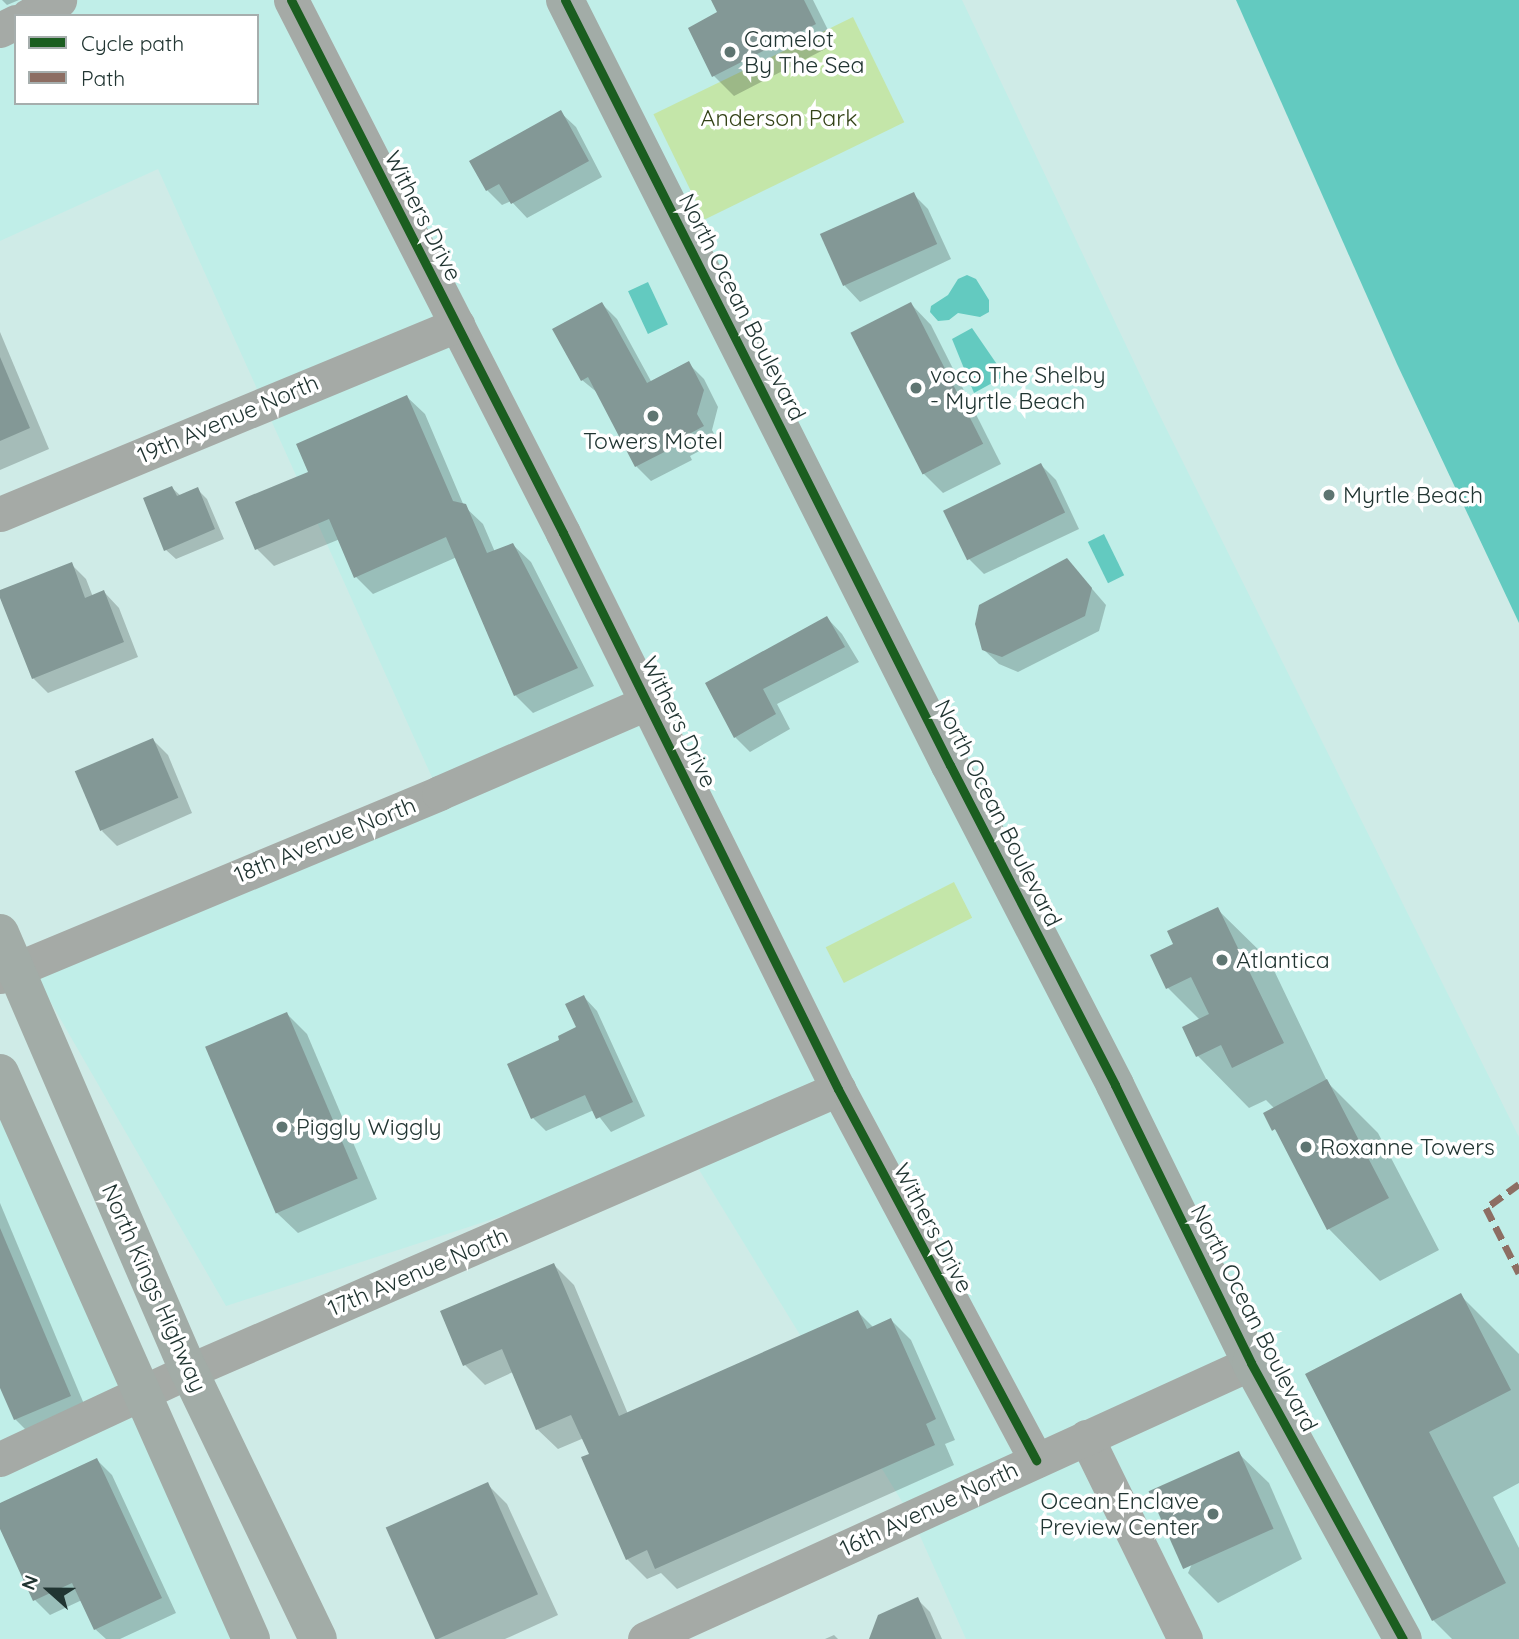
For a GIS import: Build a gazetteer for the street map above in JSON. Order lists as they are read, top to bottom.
{
  "streets": {
    "main road": ["North Ocean Boulevard", "North Kings Highway"],
    "street": [
      "Withers Drive",
      "19th Avenue North",
      "18th Avenue North",
      "17th Avenue North",
      "16th Avenue North"
    ]
  },
  "crossings": [
    ["Withers Drive", "19th Avenue North"],
    ["Withers Drive", "18th Avenue North"],
    ["Withers Drive", "17th Avenue North"],
    ["Withers Drive", "16th Avenue North"],
    ["North Ocean Boulevard", "16th Avenue North"],
    ["18th Avenue North", "North Kings Highway"],
    ["17th Avenue North", "North Kings Highway"]
  ],
  "parks": ["Anderson Park"],
  "places": [
    "Camelot By The Sea",
    "voco The Shelby - Myrtle Beach",
    "Towers Motel",
    "Myrtle Beach",
    "Atlantica",
    "Piggly Wiggly",
    "Roxanne Towers",
    "Ocean Enclave Preview Center"
  ],
  "legend": ["Cycle path", "Path"],
  "north": "left"
}
